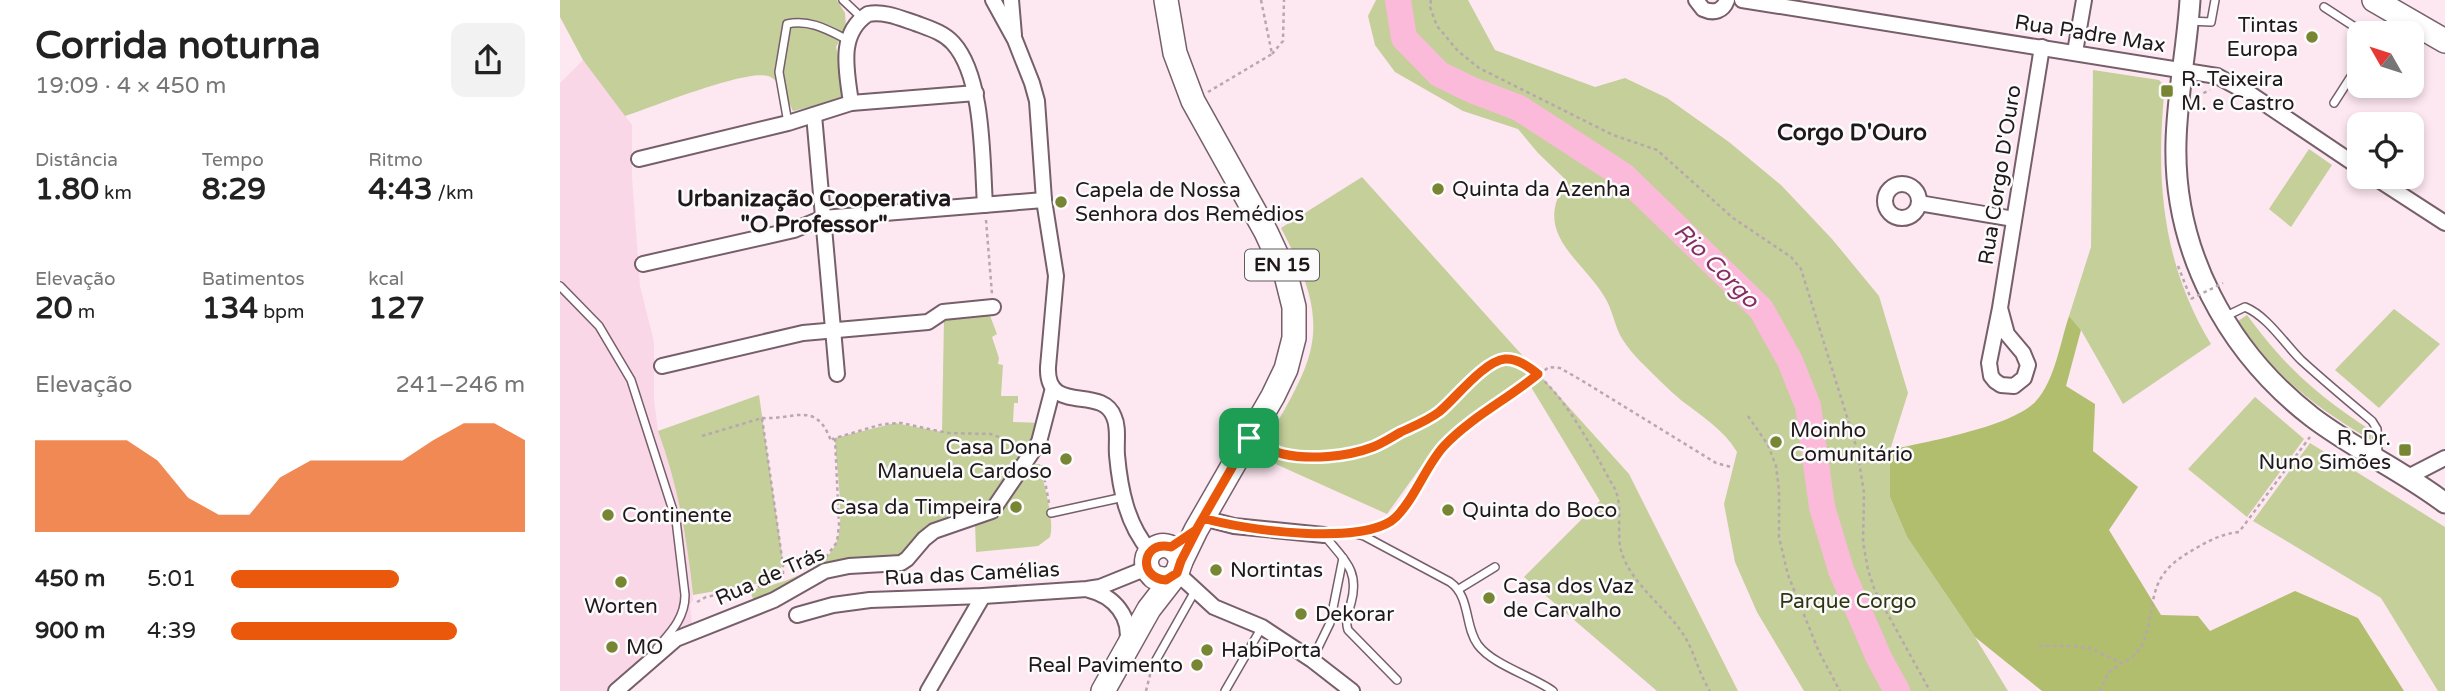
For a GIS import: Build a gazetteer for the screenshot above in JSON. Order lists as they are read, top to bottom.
{
  "streets": {
    "main road": ["EN 15"],
    "street": [
      "Rua Padre Max",
      "Rua Corgo D'Ouro",
      "Rua das Camélias",
      "Rua de Trás"
    ]
  },
  "crossings": [
    ["Rua Padre Max", "Rua Corgo D'Ouro"],
    ["EN 15", "Rua das Camélias"]
  ],
  "districts": ["Corgo D'Ouro", "Urbanização Cooperativa \"O Professor\""],
  "water": ["Rio Corgo"],
  "parks": ["Parque Corgo"],
  "places": {
    "other": [
      "Tintas Europa",
      "Quinta da Azenha",
      "Capela de Nossa Senhora dos Remédios",
      "Moinho Comunitário",
      "Casa Dona Manuela Cardoso",
      "Casa da Timpeira",
      "Quinta do Boco",
      "Continente",
      "Nortintas",
      "Worten",
      "Casa dos Vaz de Carvalho",
      "Dekorar",
      "MO",
      "HabiPorta",
      "Real Pavimento"
    ],
    "transit": ["R. Teixeira M. e Castro", "R. Dr. Nuno Simões"]
  },
  "north": "top left",
  "page": {
    "heading": ["Corrida noturna", "19:09 · 4 × 450 m"],
    "stats": [
      ["Distância", "1.80 km"],
      ["Tempo", "8:29"],
      ["Ritmo", "4:43 /km"],
      ["Elevação", "20 m"],
      ["Batimentos", "134 bpm"],
      ["kcal", "127"]
    ],
    "chart": ["Elevação", "241–246 m"],
    "list": [
      {
        "name": "450 m",
        "note": "5:01"
      },
      {
        "name": "900 m",
        "note": "4:39"
      }
    ]
  }
}
